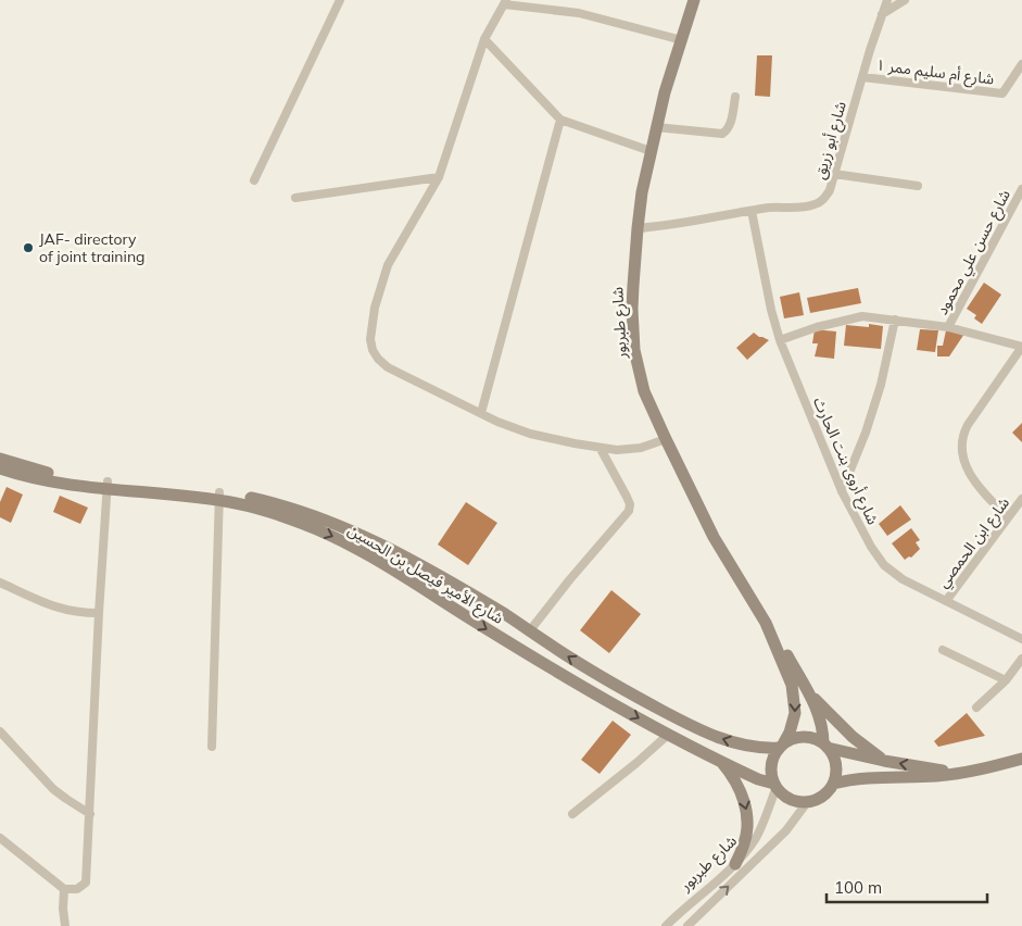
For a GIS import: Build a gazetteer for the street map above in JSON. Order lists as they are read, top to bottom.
{
  "streets": {
    "street": [
      "شارع أم سليم ممر ١",
      "شارع أبو زريق",
      "شارع حسن علي محمود",
      "شارع طبربور",
      "شارع أروى بنت الحارث",
      "شارع ابن الحمصي",
      "شارع الأمير فيصل بن الحسين"
    ]
  },
  "crossings": [
    ["شارع أم سليم ممر ١", "شارع أبو زريق"],
    ["شارع أبو زريق", "شارع طبربور"],
    ["شارع أبو زريق", "شارع أروى بنت الحارث"],
    ["شارع طبربور", "شارع الأمير فيصل بن الحسين"],
    ["شارع أروى بنت الحارث", "شارع ابن الحمصي"]
  ],
  "places": ["JAF- directory of joint training"],
  "scale_bar": "100 m"
}
